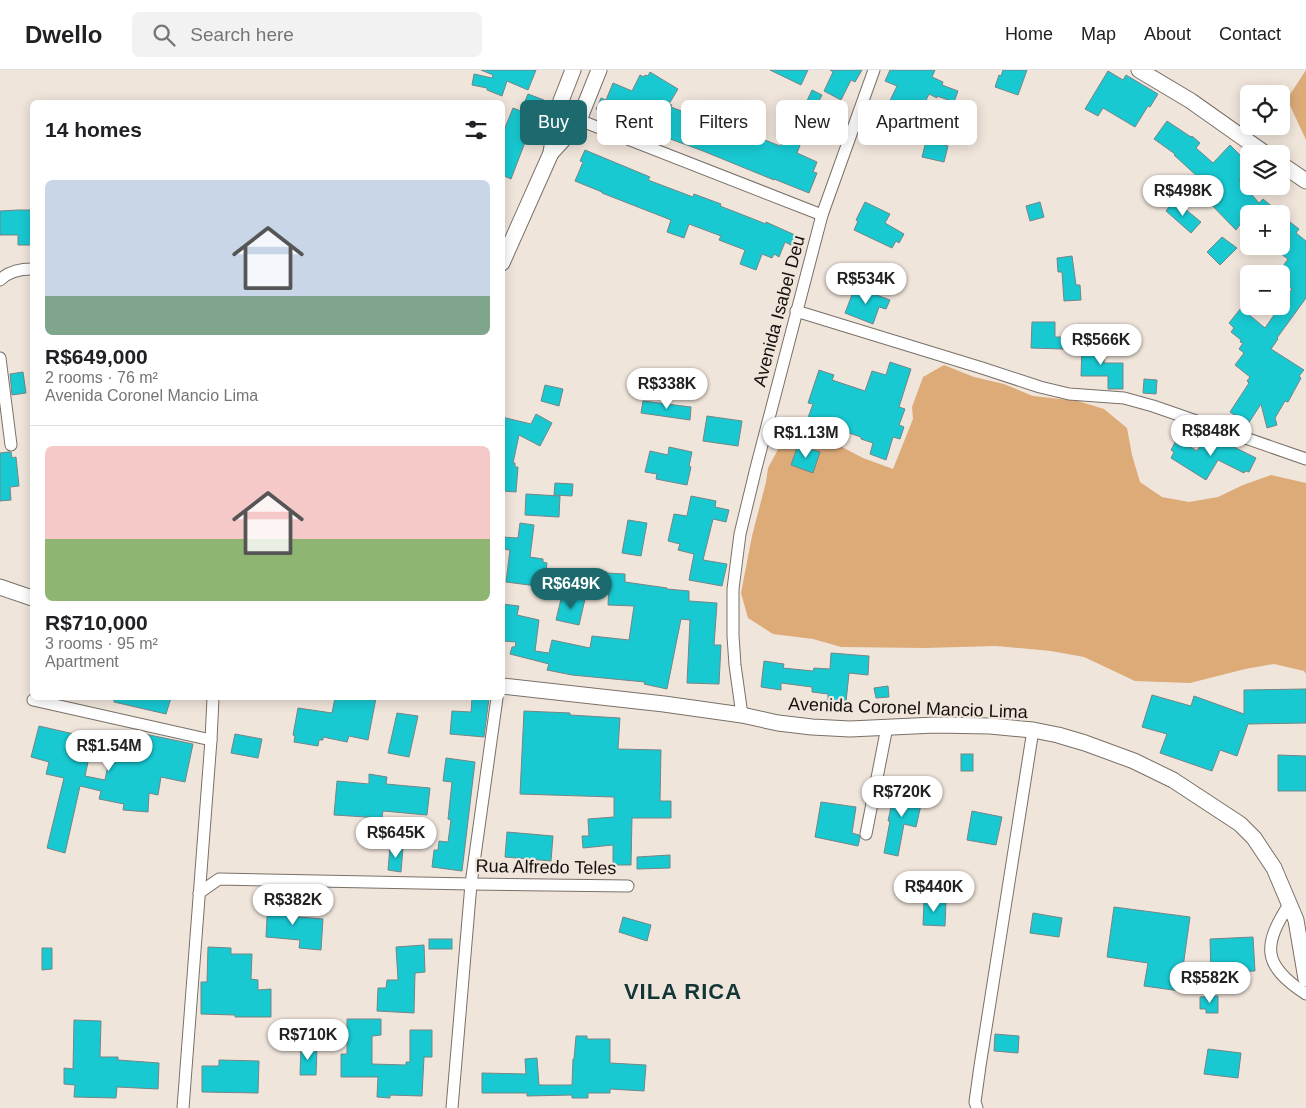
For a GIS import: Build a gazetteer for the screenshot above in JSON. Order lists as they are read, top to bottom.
{
  "streets": {
    "street": ["Avenida Isabel Deu", "Avenida Coronel Mancio Lima", "Rua Alfredo Teles"]
  },
  "crossings": [
    ["Avenida Isabel Deu", "Avenida Coronel Mancio Lima"]
  ],
  "districts": ["VILA RICA"],
  "page": {
    "header": "Dwello",
    "search": "Search here",
    "nav": [
      "Home",
      "Map",
      "About",
      "Contact"
    ],
    "map_buttons": ["+", "−"],
    "chip": [
      "Buy",
      "Rent",
      "Filters",
      "New",
      "Apartment"
    ],
    "heading": "14 homes",
    "list": [
      {
        "name": "R$649,000",
        "note": "2 rooms · 76 m² · Avenida Coronel Mancio Lima"
      },
      {
        "name": "R$710,000",
        "note": "3 rooms · 95 m² · Apartment"
      }
    ],
    "price": [
      "R$498K",
      "R$534K",
      "R$566K",
      "R$338K",
      "R$848K",
      "R$1.13M",
      "R$649K",
      "R$1.54M",
      "R$720K",
      "R$645K",
      "R$440K",
      "R$382K",
      "R$582K",
      "R$710K"
    ]
  }
}
